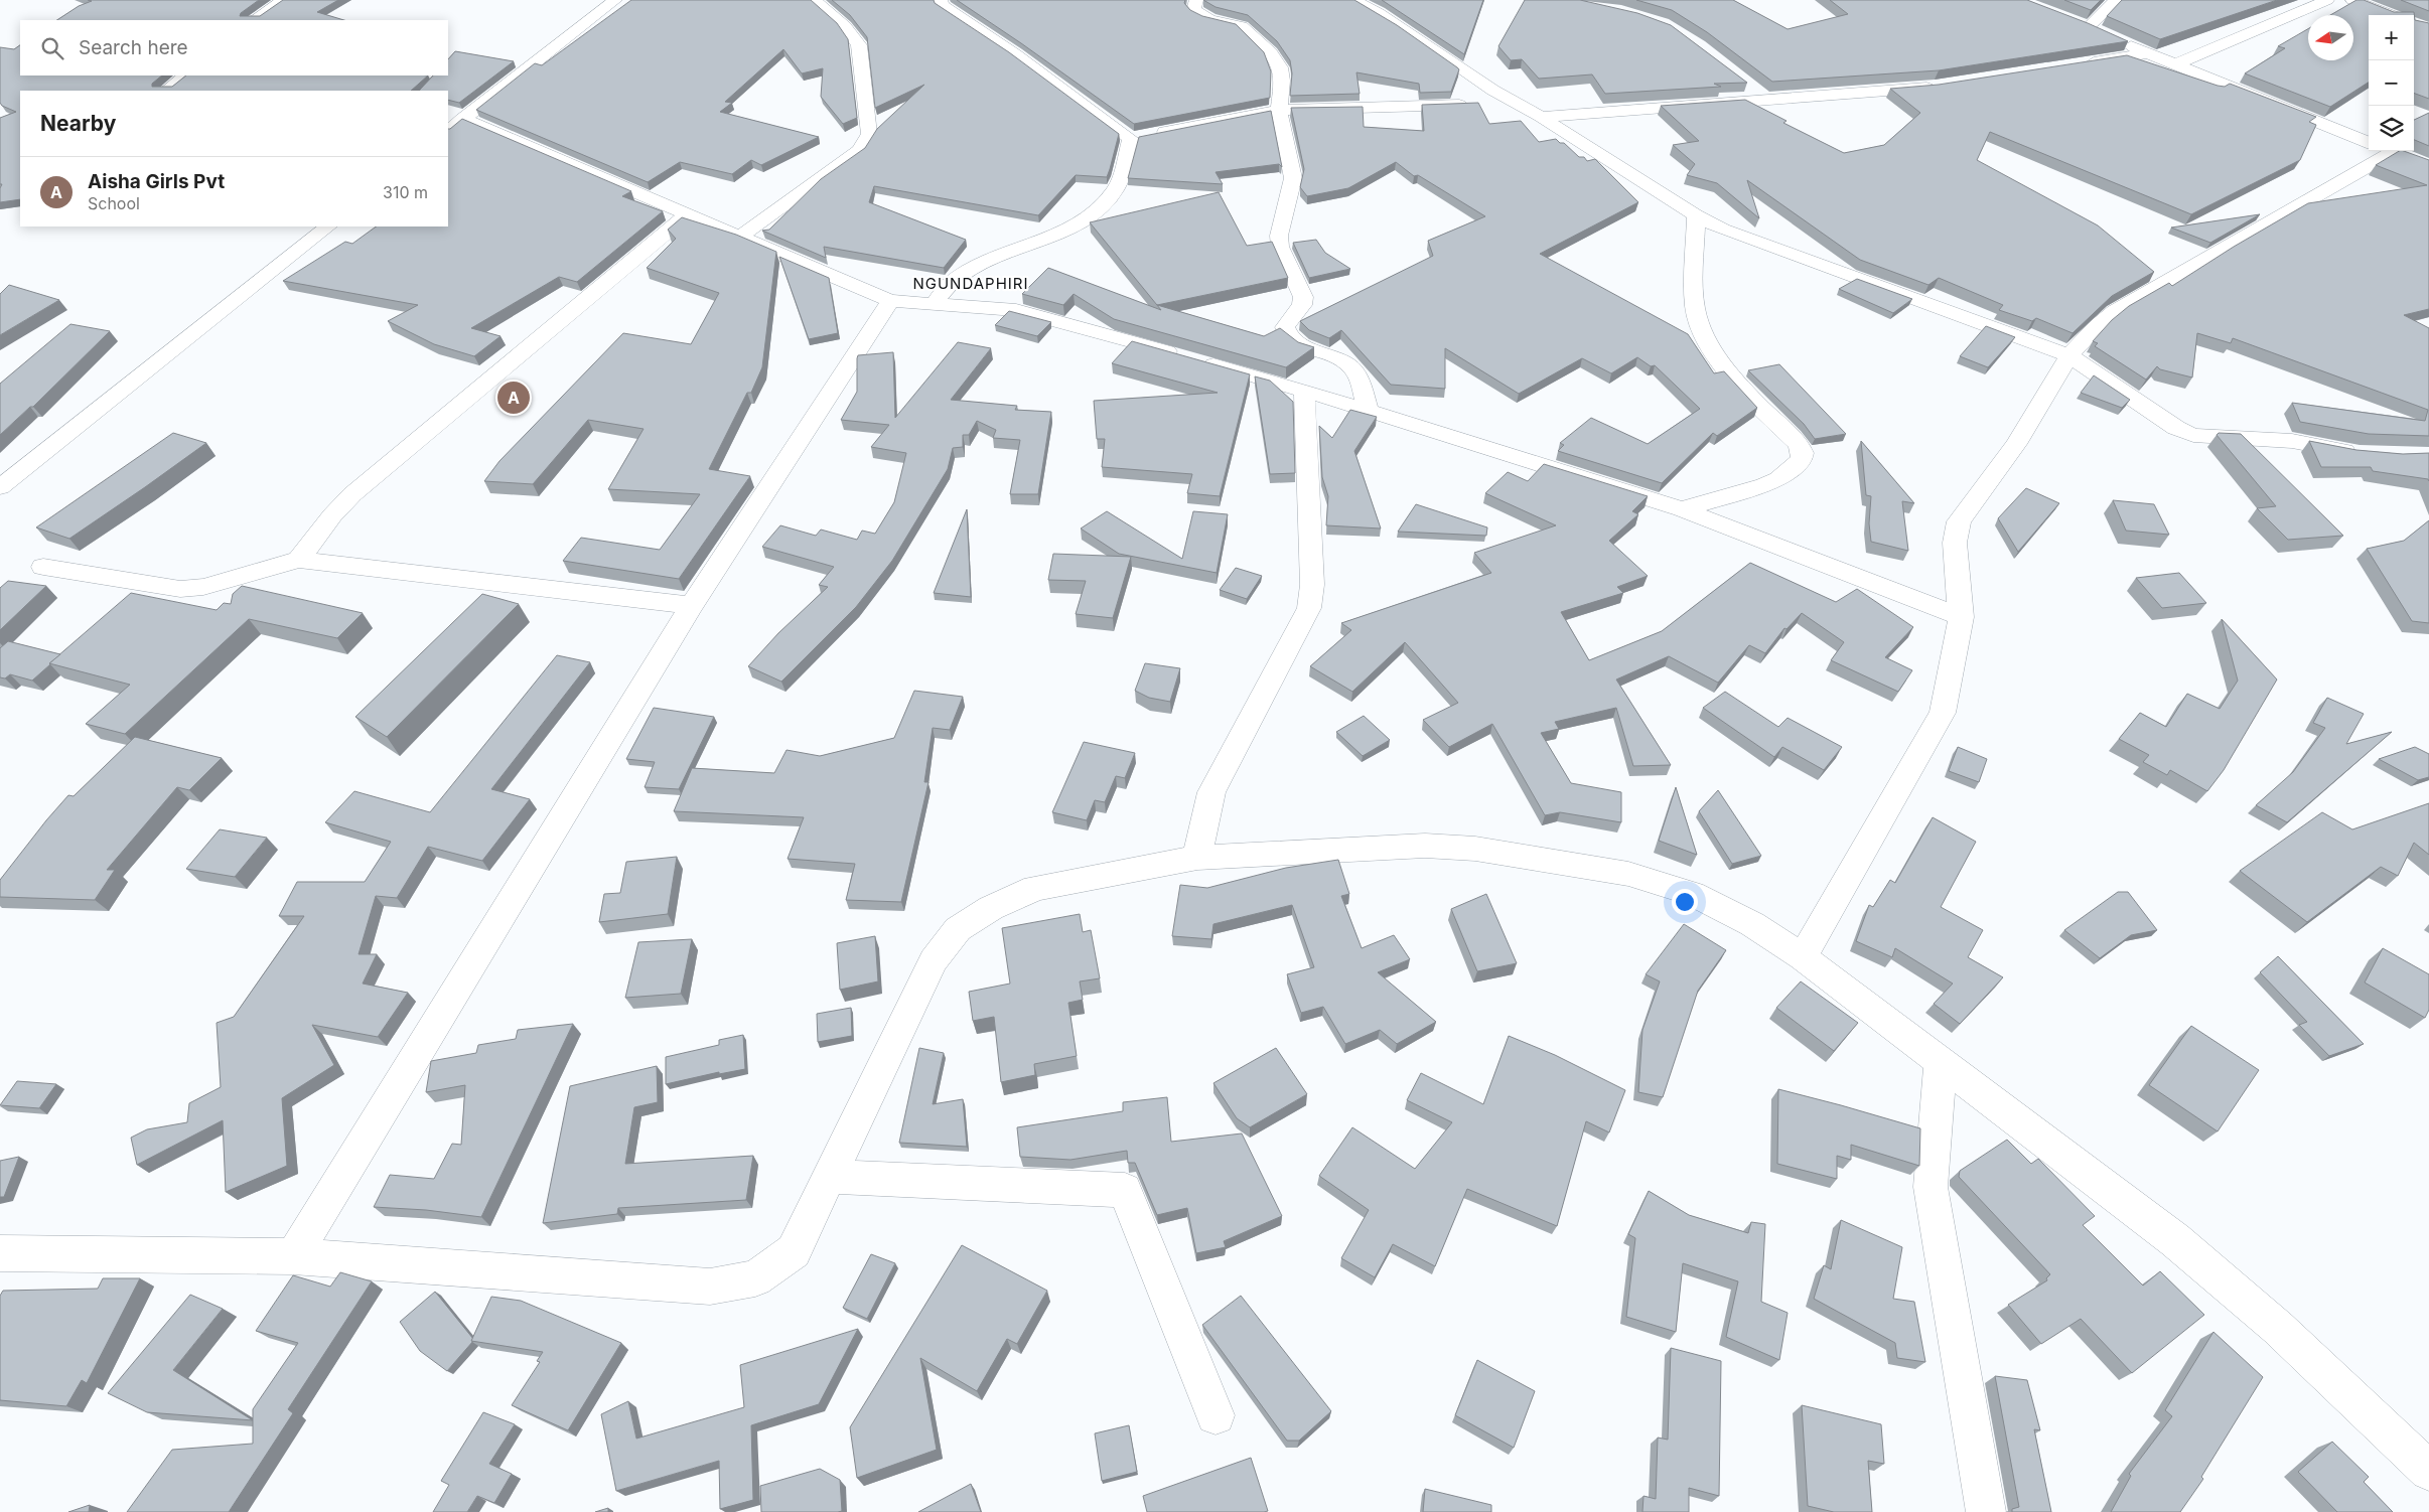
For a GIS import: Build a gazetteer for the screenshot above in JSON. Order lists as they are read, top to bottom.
{
  "districts": ["NGUNDAPHIRI"],
  "north": "left",
  "page": {
    "map_buttons": ["+", "−"],
    "search": "Search here",
    "heading": "Nearby",
    "list": [
      {
        "mark": "A",
        "name": "Aisha Girls Pvt",
        "note": "School",
        "value": "310 m"
      }
    ],
    "pins": "A"
  }
}
